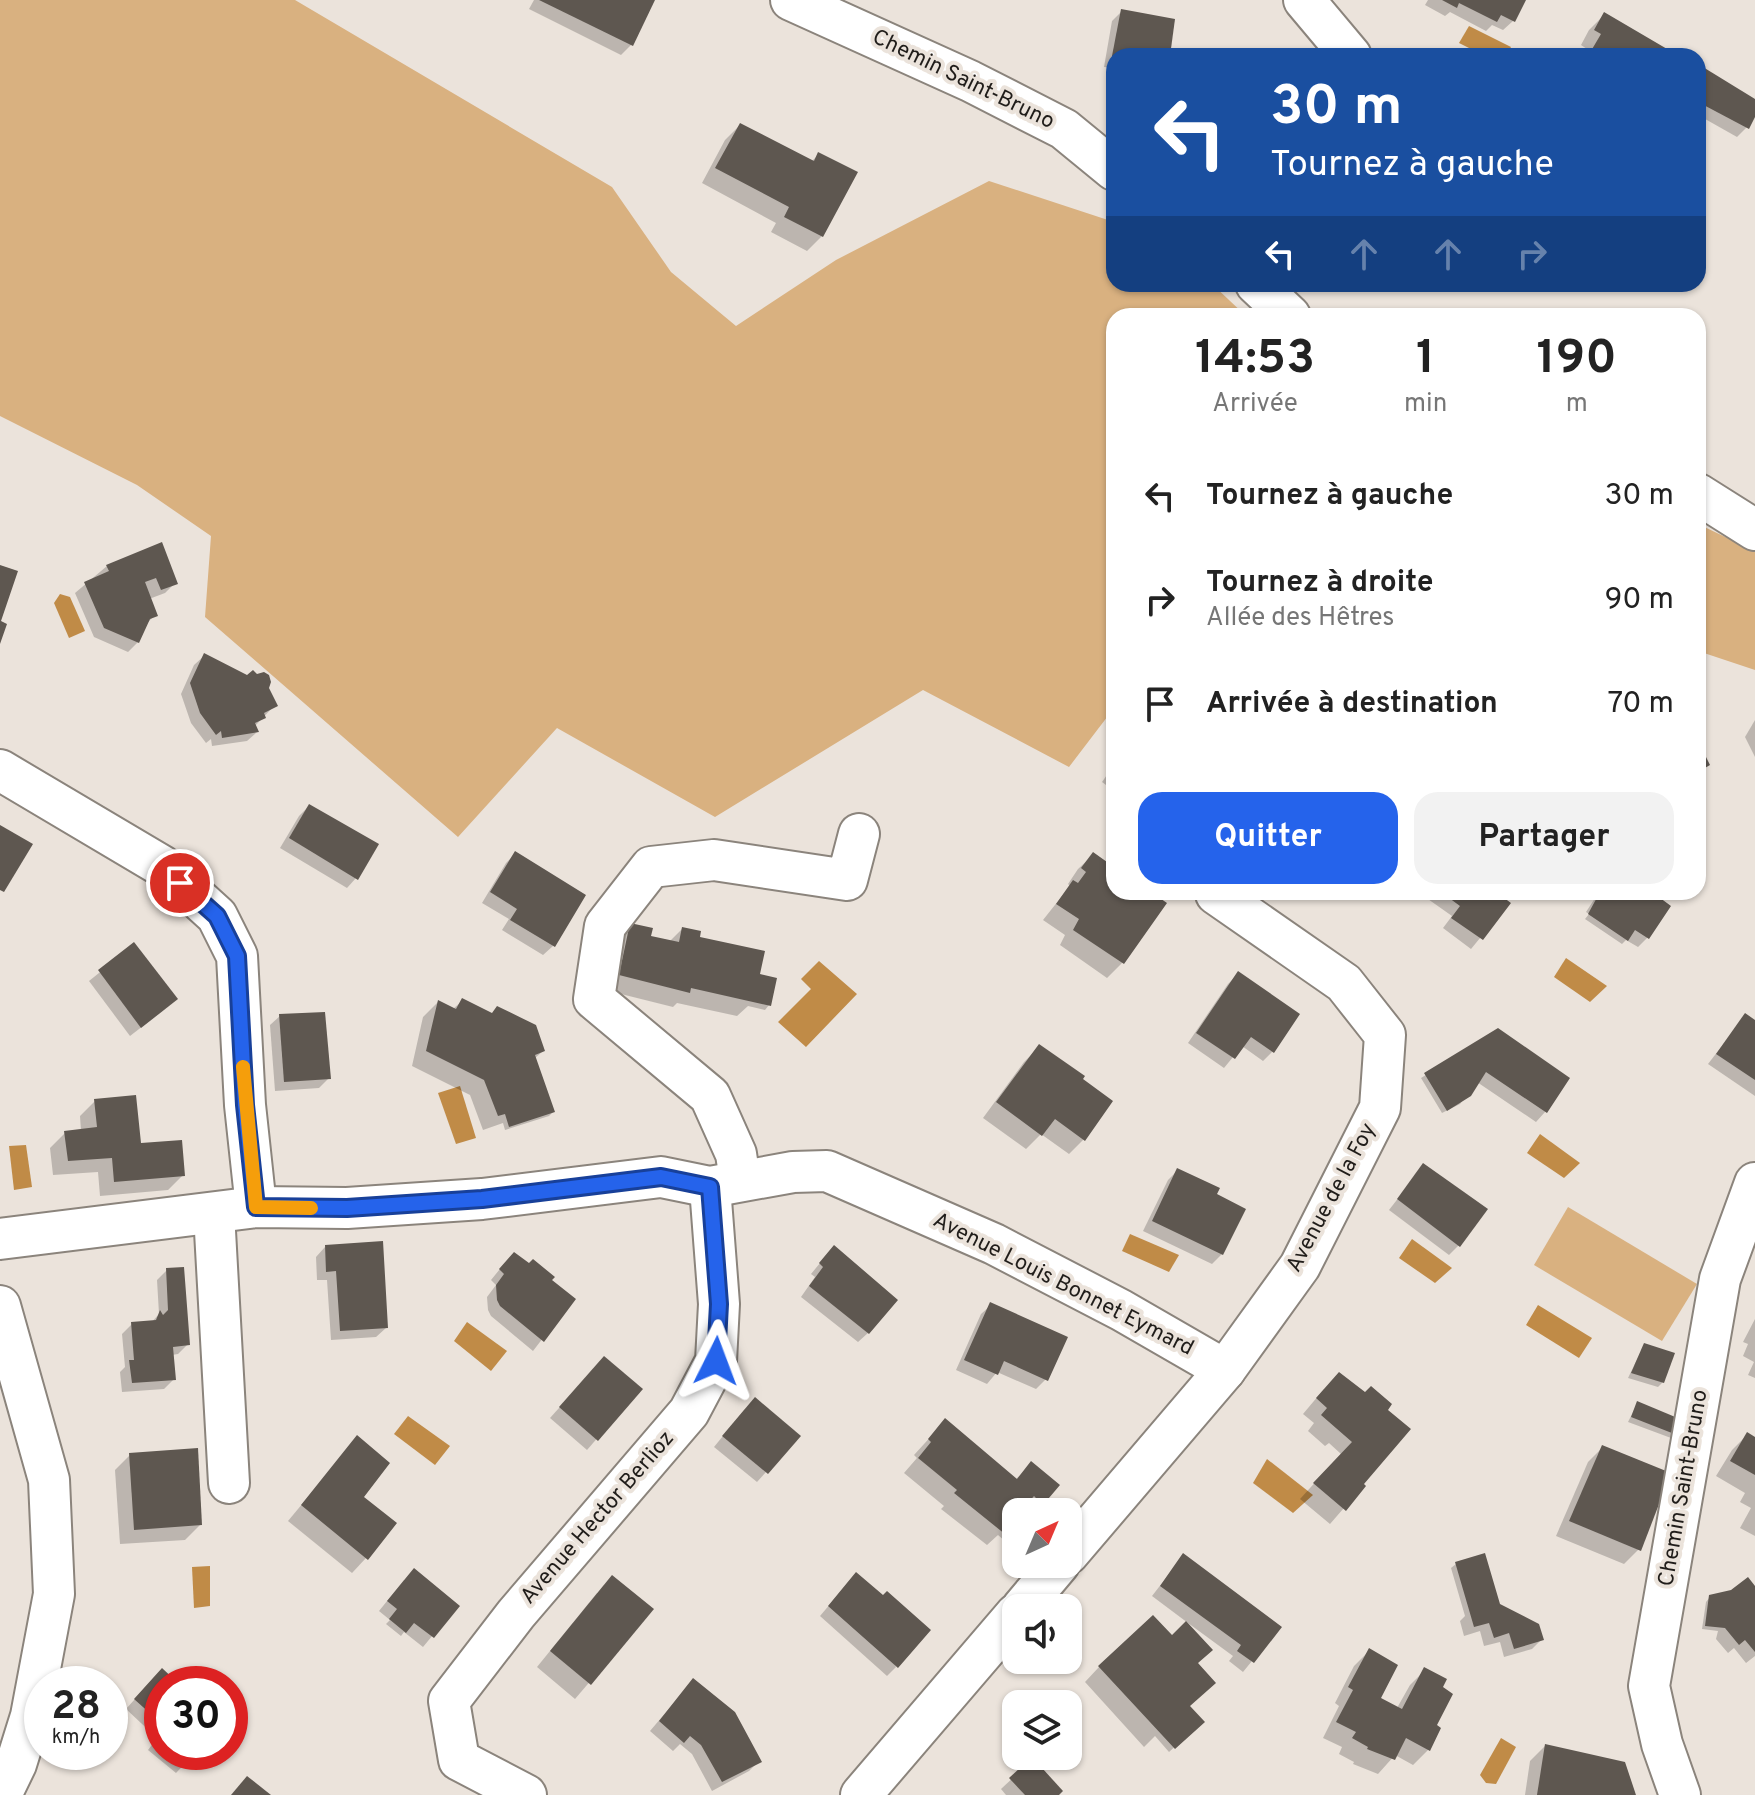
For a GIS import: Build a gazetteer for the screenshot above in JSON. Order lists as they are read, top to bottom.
{
  "streets": {
    "street": [
      "Chemin Saint-Bruno",
      "Avenue de la Foy",
      "Avenue Louis Bonnet Eymard",
      "Avenue Hector Berlioz"
    ]
  },
  "crossings": [
    ["Avenue de la Foy", "Avenue Louis Bonnet Eymard"],
    ["Avenue Louis Bonnet Eymard", "Avenue Hector Berlioz"]
  ],
  "north": "top right",
  "page": {
    "turn": ["30 m", "Tournez à gauche"],
    "eta": [
      "14:53",
      "Arrivée",
      "1",
      "min",
      "190",
      "m"
    ],
    "list": [
      {
        "name": "Tournez à gauche",
        "value": "30 m"
      },
      {
        "name": "Tournez à droite",
        "note": "Allée des Hêtres",
        "value": "90 m"
      },
      {
        "name": "Arrivée à destination",
        "value": "70 m"
      }
    ],
    "buttons": ["Quitter", "Partager"],
    "speed": "28 km/h",
    "limit": "30"
  }
}
